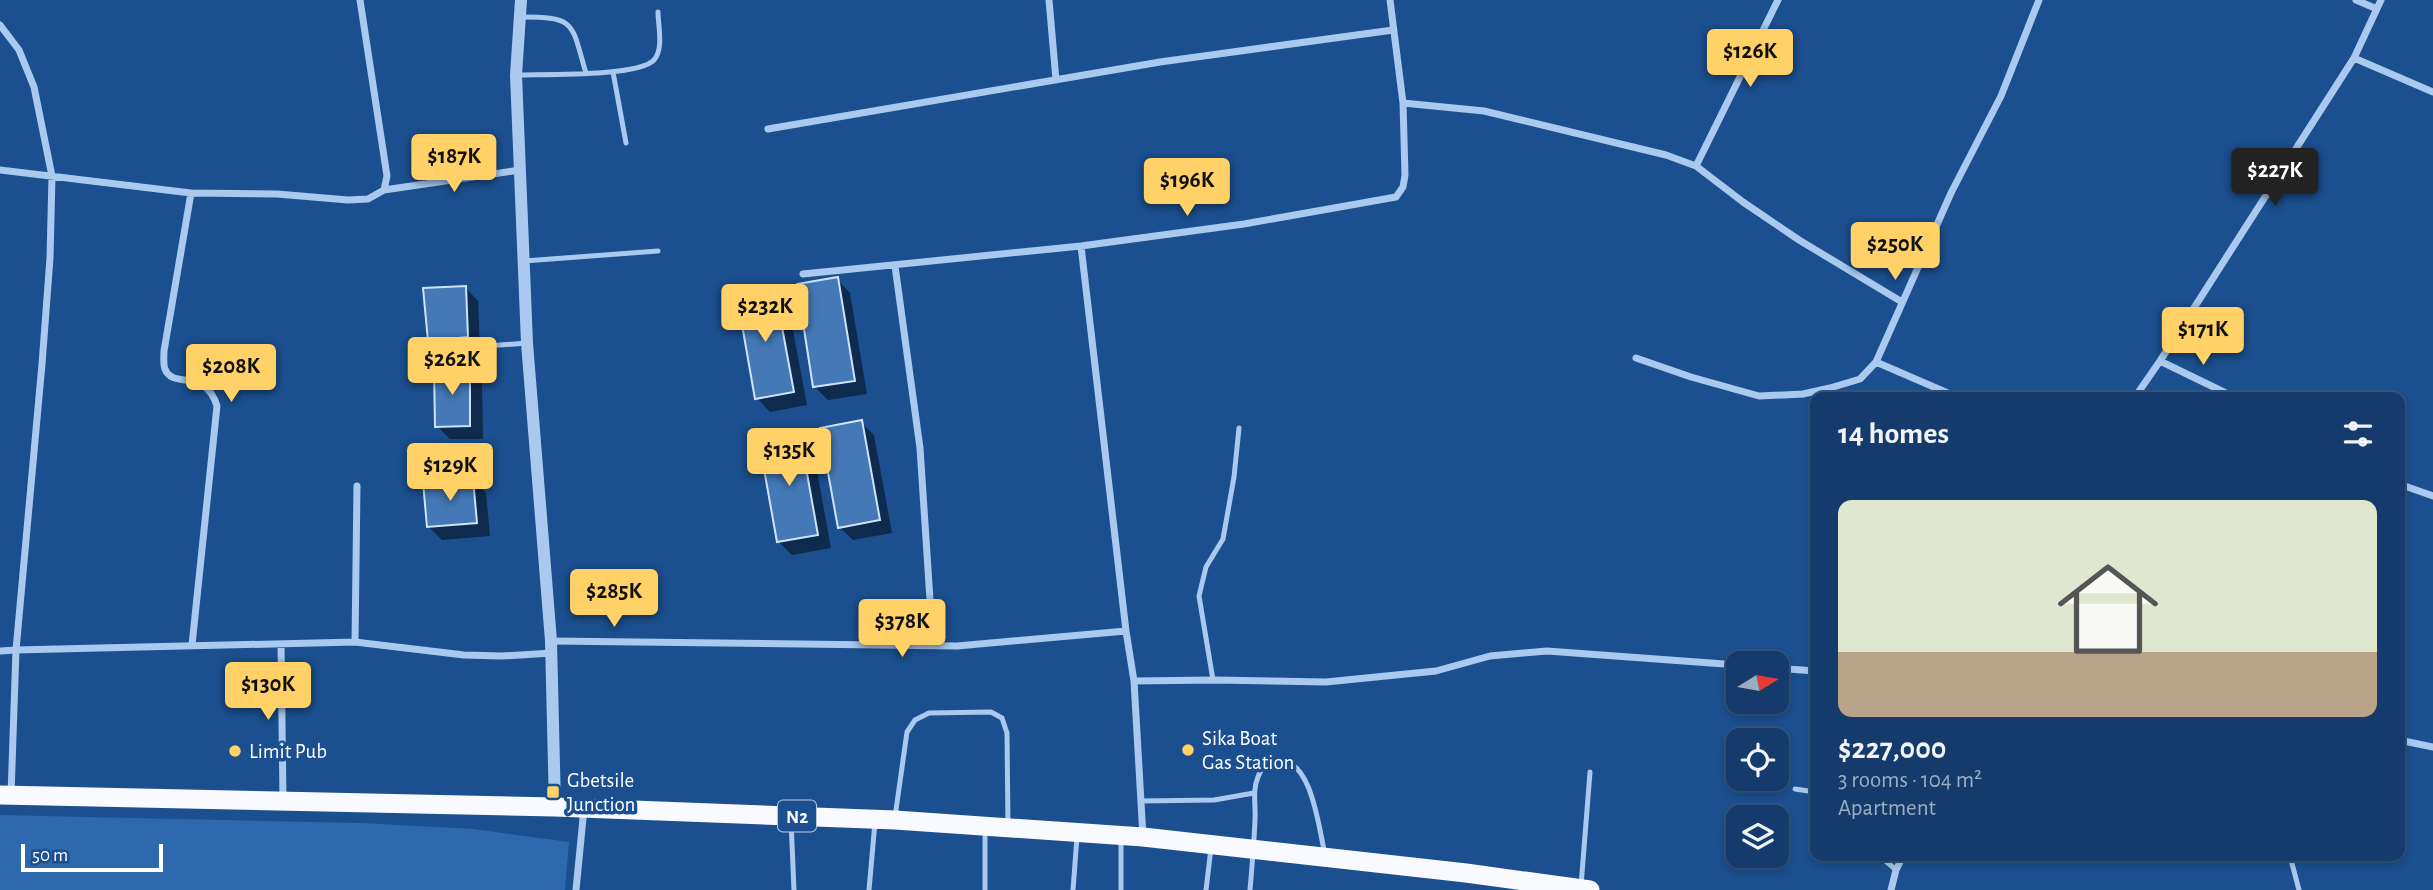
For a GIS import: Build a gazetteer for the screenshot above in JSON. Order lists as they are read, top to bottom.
{
  "streets": {
    "highway": ["N2"]
  },
  "places": {
    "other": ["Sika Boat Gas Station", "Limit Pub"],
    "transit": ["Gbetsile Junction"]
  },
  "scale_bar": "50 m",
  "north": "right",
  "page": {
    "price": [
      "$126K",
      "$187K",
      "$227K",
      "$196K",
      "$250K",
      "$232K",
      "$171K",
      "$262K",
      "$208K",
      "$135K",
      "$129K",
      "$285K",
      "$378K",
      "$130K"
    ],
    "heading": "14 homes",
    "list": [
      {
        "name": "$227,000",
        "note": "3 rooms · 104 m² · Apartment"
      }
    ],
    "scale": "50 m"
  }
}
